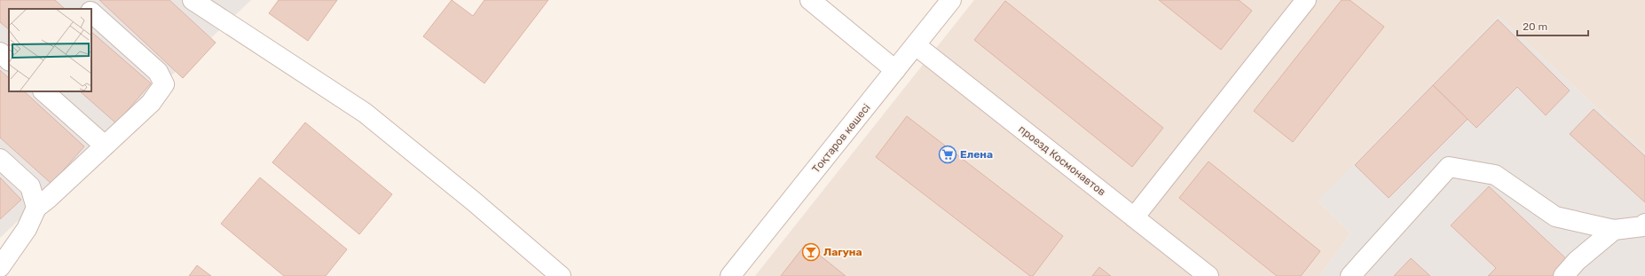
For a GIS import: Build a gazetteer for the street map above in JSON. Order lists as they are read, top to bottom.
{
  "streets": {
    "street": ["Тоқтаров көшесі", "проезд Космонавтов"]
  },
  "crossings": [
    ["Тоқтаров көшесі", "проезд Космонавтов"]
  ],
  "places": {
    "supermarket": ["Елена"],
    "bar": ["Лагуна"]
  },
  "scale_bar": "20 m"
}
